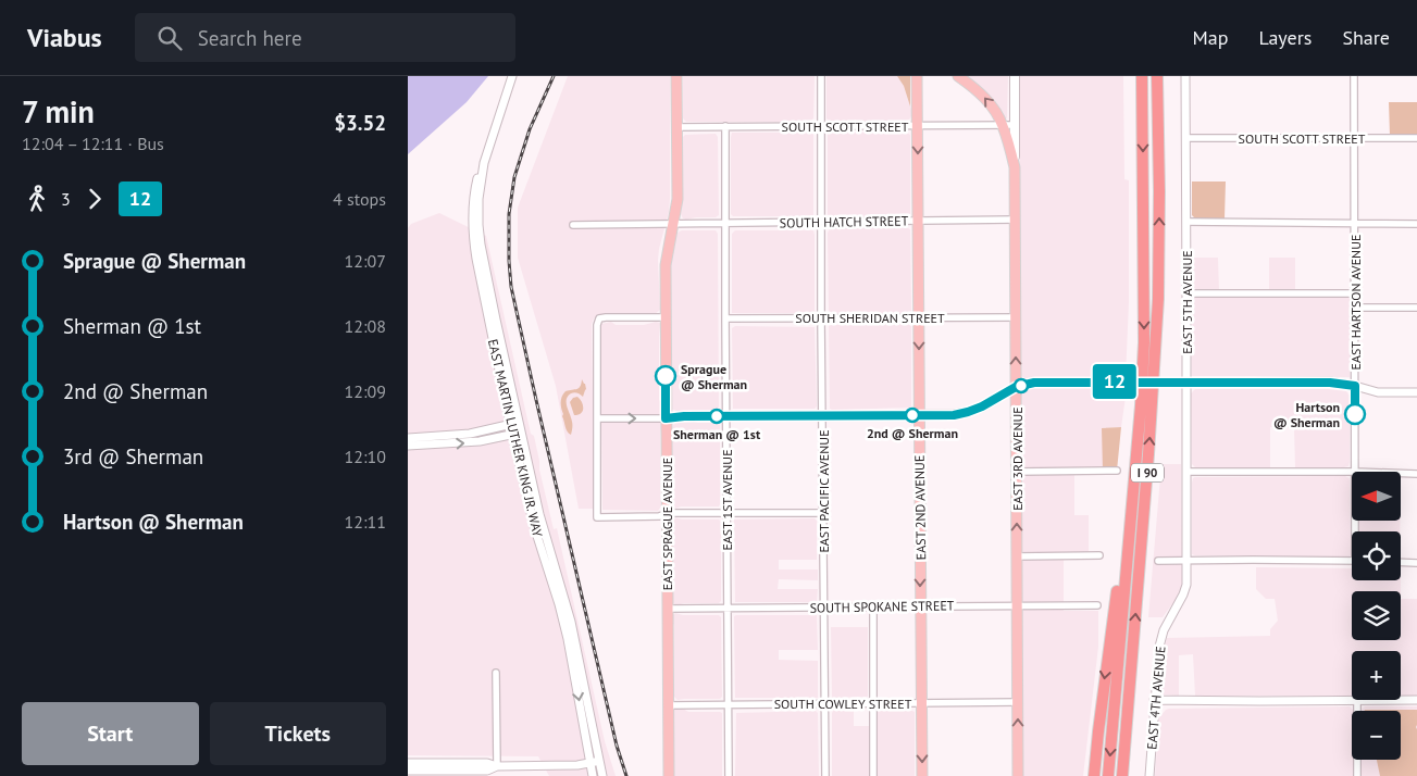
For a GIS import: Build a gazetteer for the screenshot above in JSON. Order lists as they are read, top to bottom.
{
  "streets": {
    "highway": ["I 90"],
    "main road": ["EAST 3RD AVENUE", "EAST 2ND AVENUE", "EAST SPRAGUE AVENUE"],
    "street": [
      "SOUTH SCOTT STREET",
      "SOUTH HATCH STREET",
      "EAST 5TH AVENUE",
      "EAST HARTSON AVENUE",
      "SOUTH SHERIDAN STREET",
      "EAST MARTIN LUTHER KING JR. WAY",
      "EAST PACIFIC AVENUE",
      "EAST 1ST AVENUE",
      "SOUTH SPOKANE STREET",
      "EAST 4TH AVENUE",
      "SOUTH COWLEY STREET"
    ]
  },
  "crossings": [
    ["SOUTH SCOTT STREET", "EAST 5TH AVENUE"],
    ["SOUTH SCOTT STREET", "EAST HARTSON AVENUE"],
    ["SOUTH SCOTT STREET", "EAST 3RD AVENUE"],
    ["SOUTH SCOTT STREET", "EAST PACIFIC AVENUE"],
    ["SOUTH SCOTT STREET", "EAST 1ST AVENUE"],
    ["SOUTH SCOTT STREET", "EAST 2ND AVENUE"],
    ["SOUTH SCOTT STREET", "EAST SPRAGUE AVENUE"],
    ["SOUTH HATCH STREET", "EAST 3RD AVENUE"],
    ["SOUTH HATCH STREET", "EAST PACIFIC AVENUE"],
    ["SOUTH HATCH STREET", "EAST 1ST AVENUE"],
    ["SOUTH HATCH STREET", "EAST 2ND AVENUE"],
    ["SOUTH HATCH STREET", "EAST SPRAGUE AVENUE"],
    ["EAST 5TH AVENUE", "EAST 4TH AVENUE"],
    ["SOUTH SHERIDAN STREET", "EAST 3RD AVENUE"],
    ["SOUTH SHERIDAN STREET", "EAST PACIFIC AVENUE"],
    ["SOUTH SHERIDAN STREET", "EAST 1ST AVENUE"],
    ["SOUTH SHERIDAN STREET", "EAST 2ND AVENUE"],
    ["EAST 3RD AVENUE", "SOUTH SPOKANE STREET"],
    ["EAST 3RD AVENUE", "SOUTH COWLEY STREET"],
    ["EAST PACIFIC AVENUE", "SOUTH SPOKANE STREET"],
    ["EAST PACIFIC AVENUE", "SOUTH COWLEY STREET"],
    ["EAST 1ST AVENUE", "SOUTH SPOKANE STREET"],
    ["EAST 1ST AVENUE", "SOUTH COWLEY STREET"],
    ["EAST 2ND AVENUE", "SOUTH SPOKANE STREET"],
    ["EAST 2ND AVENUE", "SOUTH COWLEY STREET"],
    ["EAST SPRAGUE AVENUE", "SOUTH SPOKANE STREET"],
    ["EAST SPRAGUE AVENUE", "SOUTH COWLEY STREET"]
  ],
  "one_way": ["EAST 2ND AVENUE"],
  "places": [
    "Sprague @ Sherman",
    "Hartson @ Sherman",
    "2nd @ Sherman",
    "Sherman @ 1st"
  ],
  "lines": ["bus line 12"],
  "north": "left",
  "page": {
    "header": "Viabus",
    "search": "Search here",
    "nav": ["Map", "Layers", "Share"],
    "heading": ["7 min", "12:04 – 12:11 · Bus", "$3.52"],
    "on_map": "12",
    "legs": ["3", "12", "4 stops"],
    "list": [
      {
        "name": "Sprague @ Sherman",
        "value": "12:07"
      },
      {
        "name": "Sherman @ 1st",
        "value": "12:08"
      },
      {
        "name": "2nd @ Sherman",
        "value": "12:09"
      },
      {
        "name": "3rd @ Sherman",
        "value": "12:10"
      },
      {
        "name": "Hartson @ Sherman",
        "value": "12:11"
      }
    ],
    "map_buttons": ["+", "−"],
    "buttons": ["Start", "Tickets"]
  }
}
